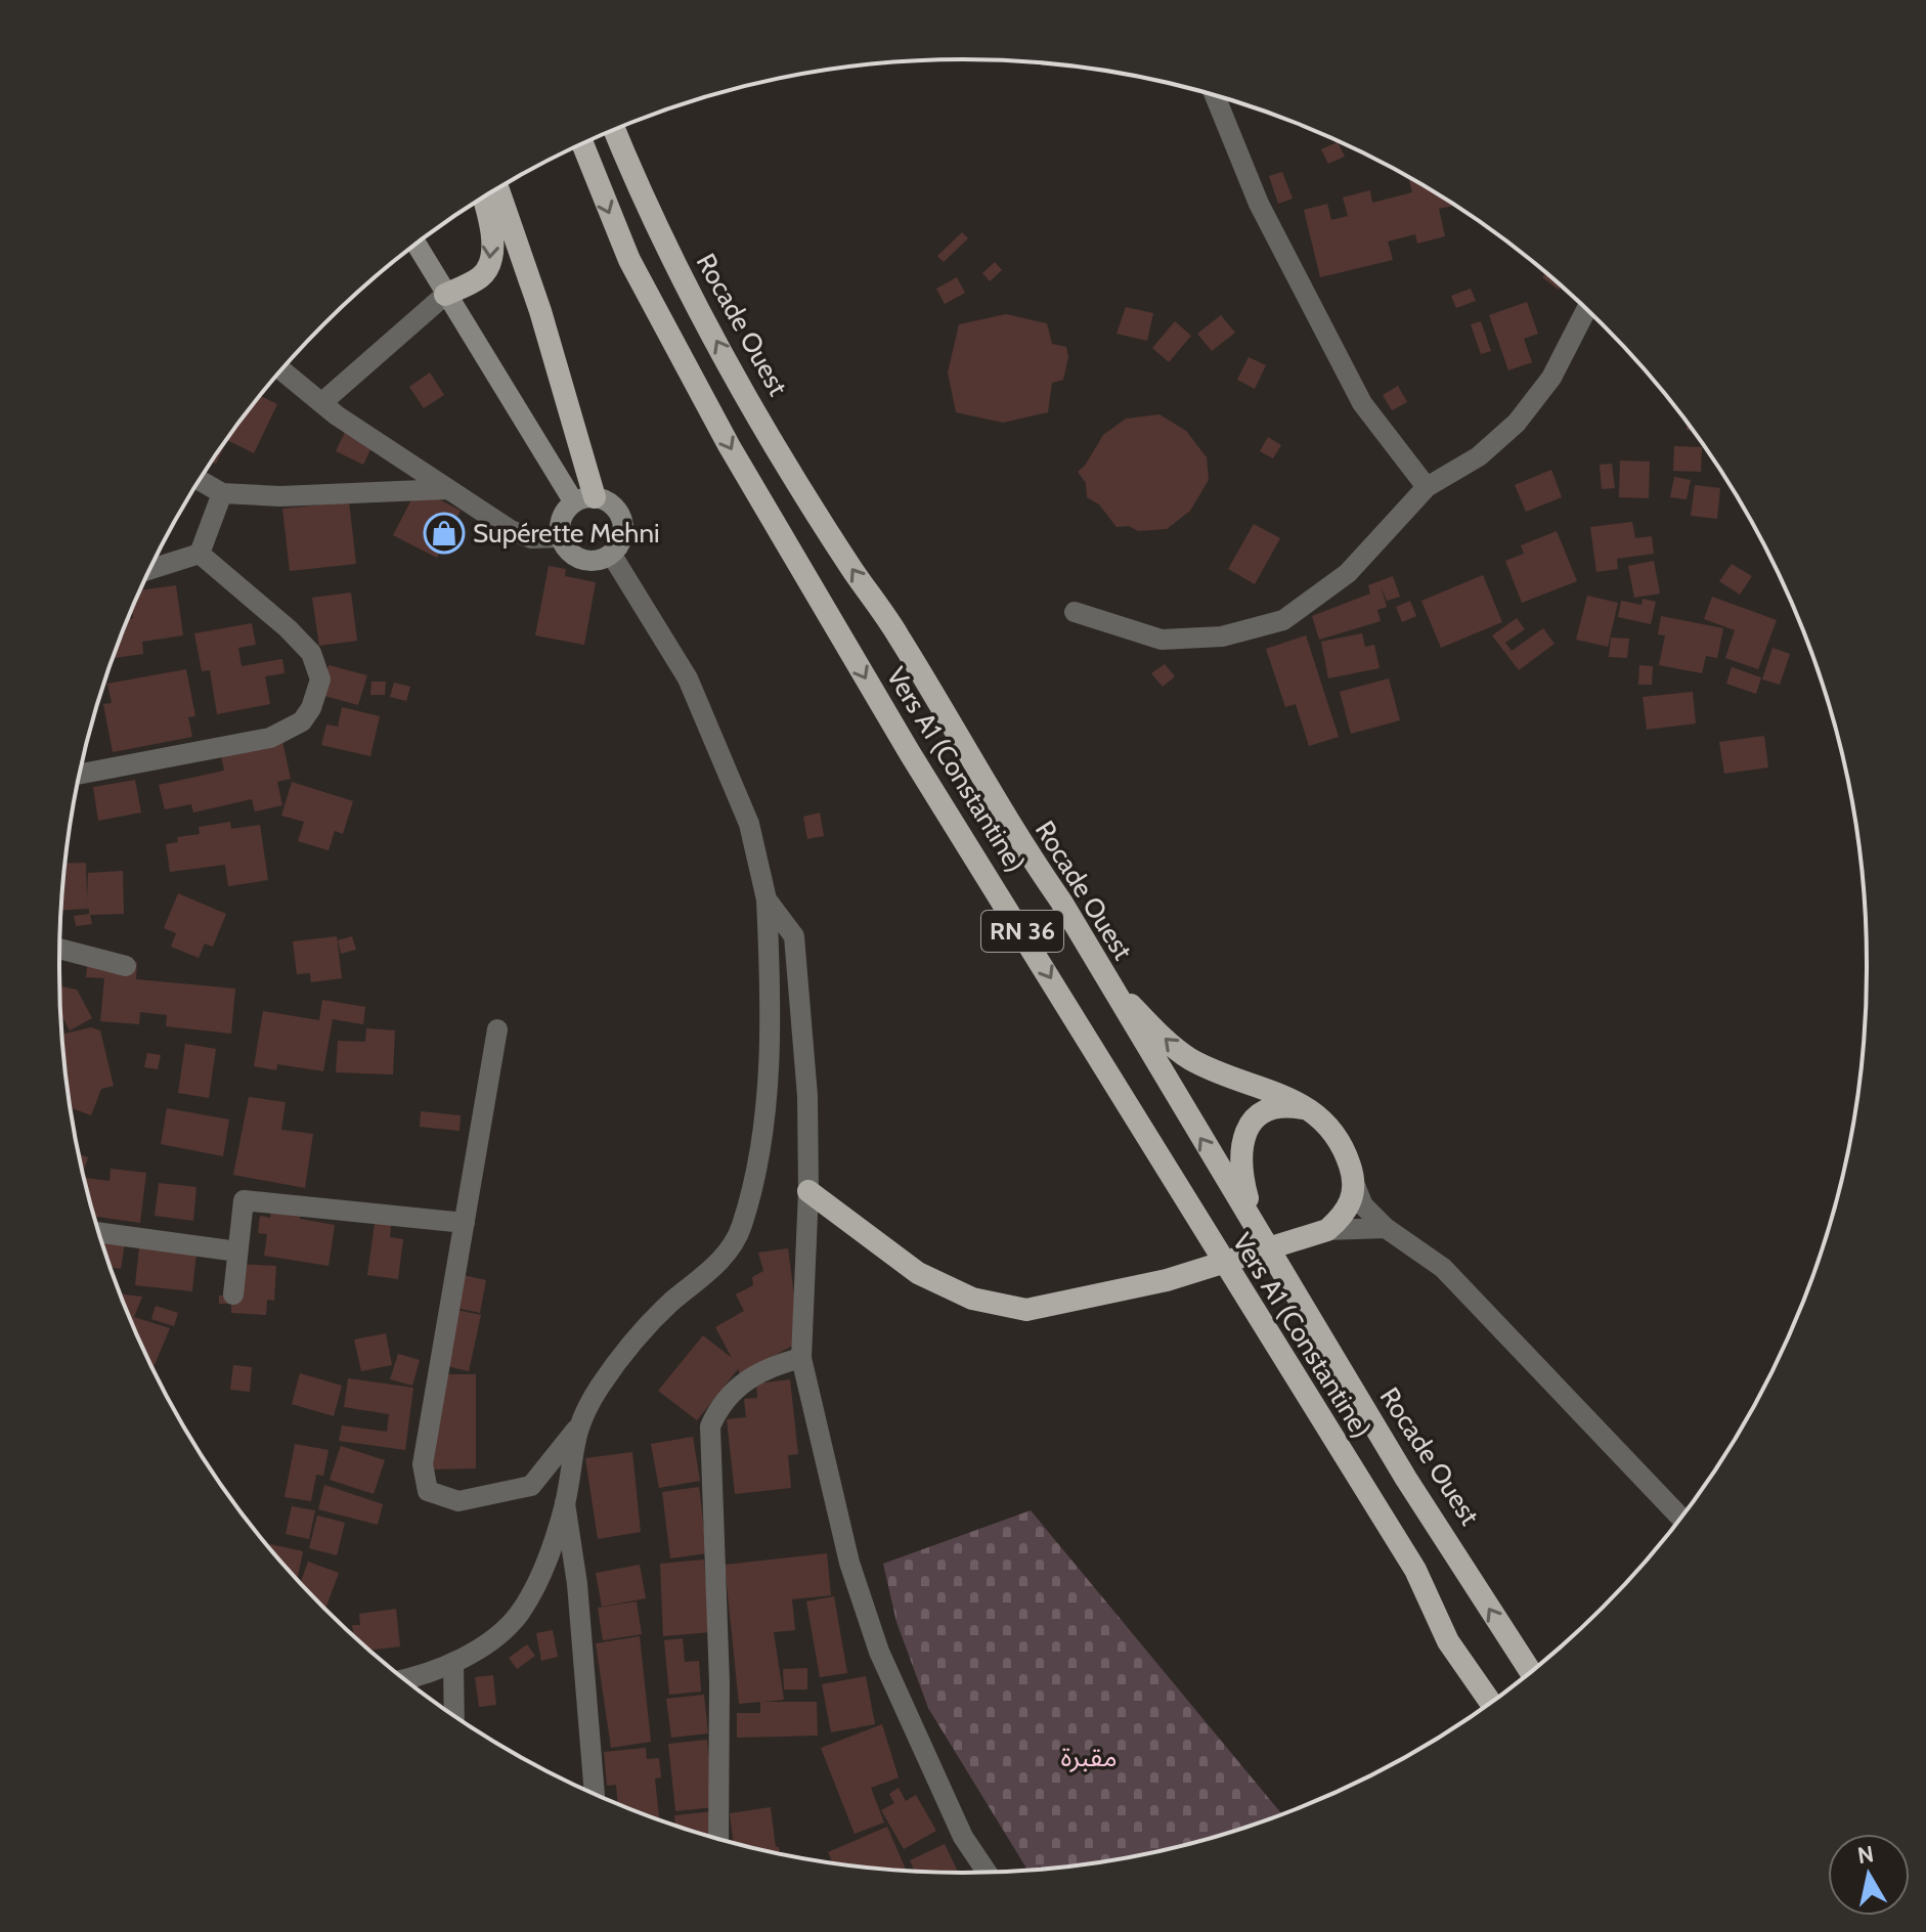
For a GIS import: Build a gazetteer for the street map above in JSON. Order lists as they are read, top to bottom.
{
  "streets": {
    "highway": ["Rocade Ouest", "Vers A1 (Constantine)", "RN 36"]
  },
  "one_way": ["Rocade Ouest", "Vers A1 (Constantine)"],
  "parks": ["مقبرة"],
  "places": {
    "shop": ["Supérette Mehni"]
  },
  "north": "top"
}
